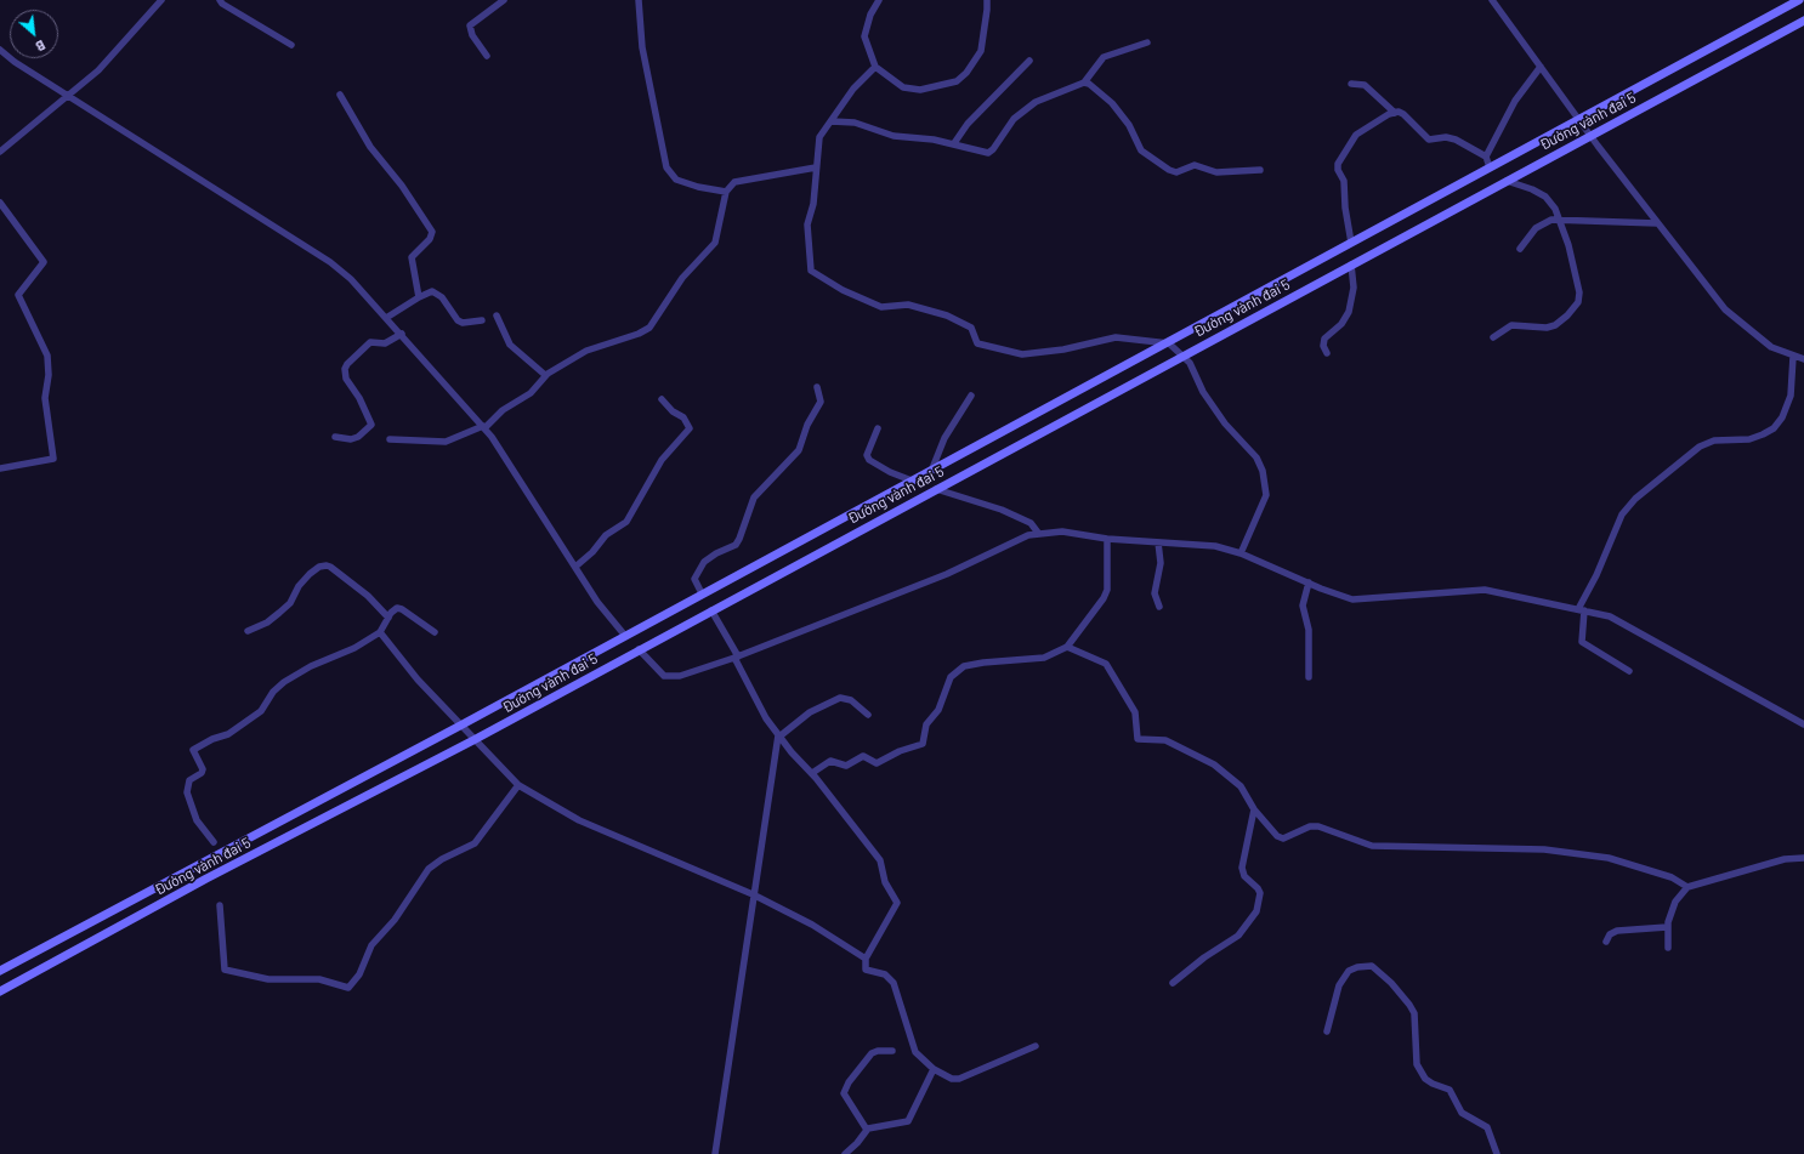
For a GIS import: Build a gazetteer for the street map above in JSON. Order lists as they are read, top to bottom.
{
  "streets": {
    "main road": ["Đường vành đai 5"]
  },
  "north": "bottom right"
}
